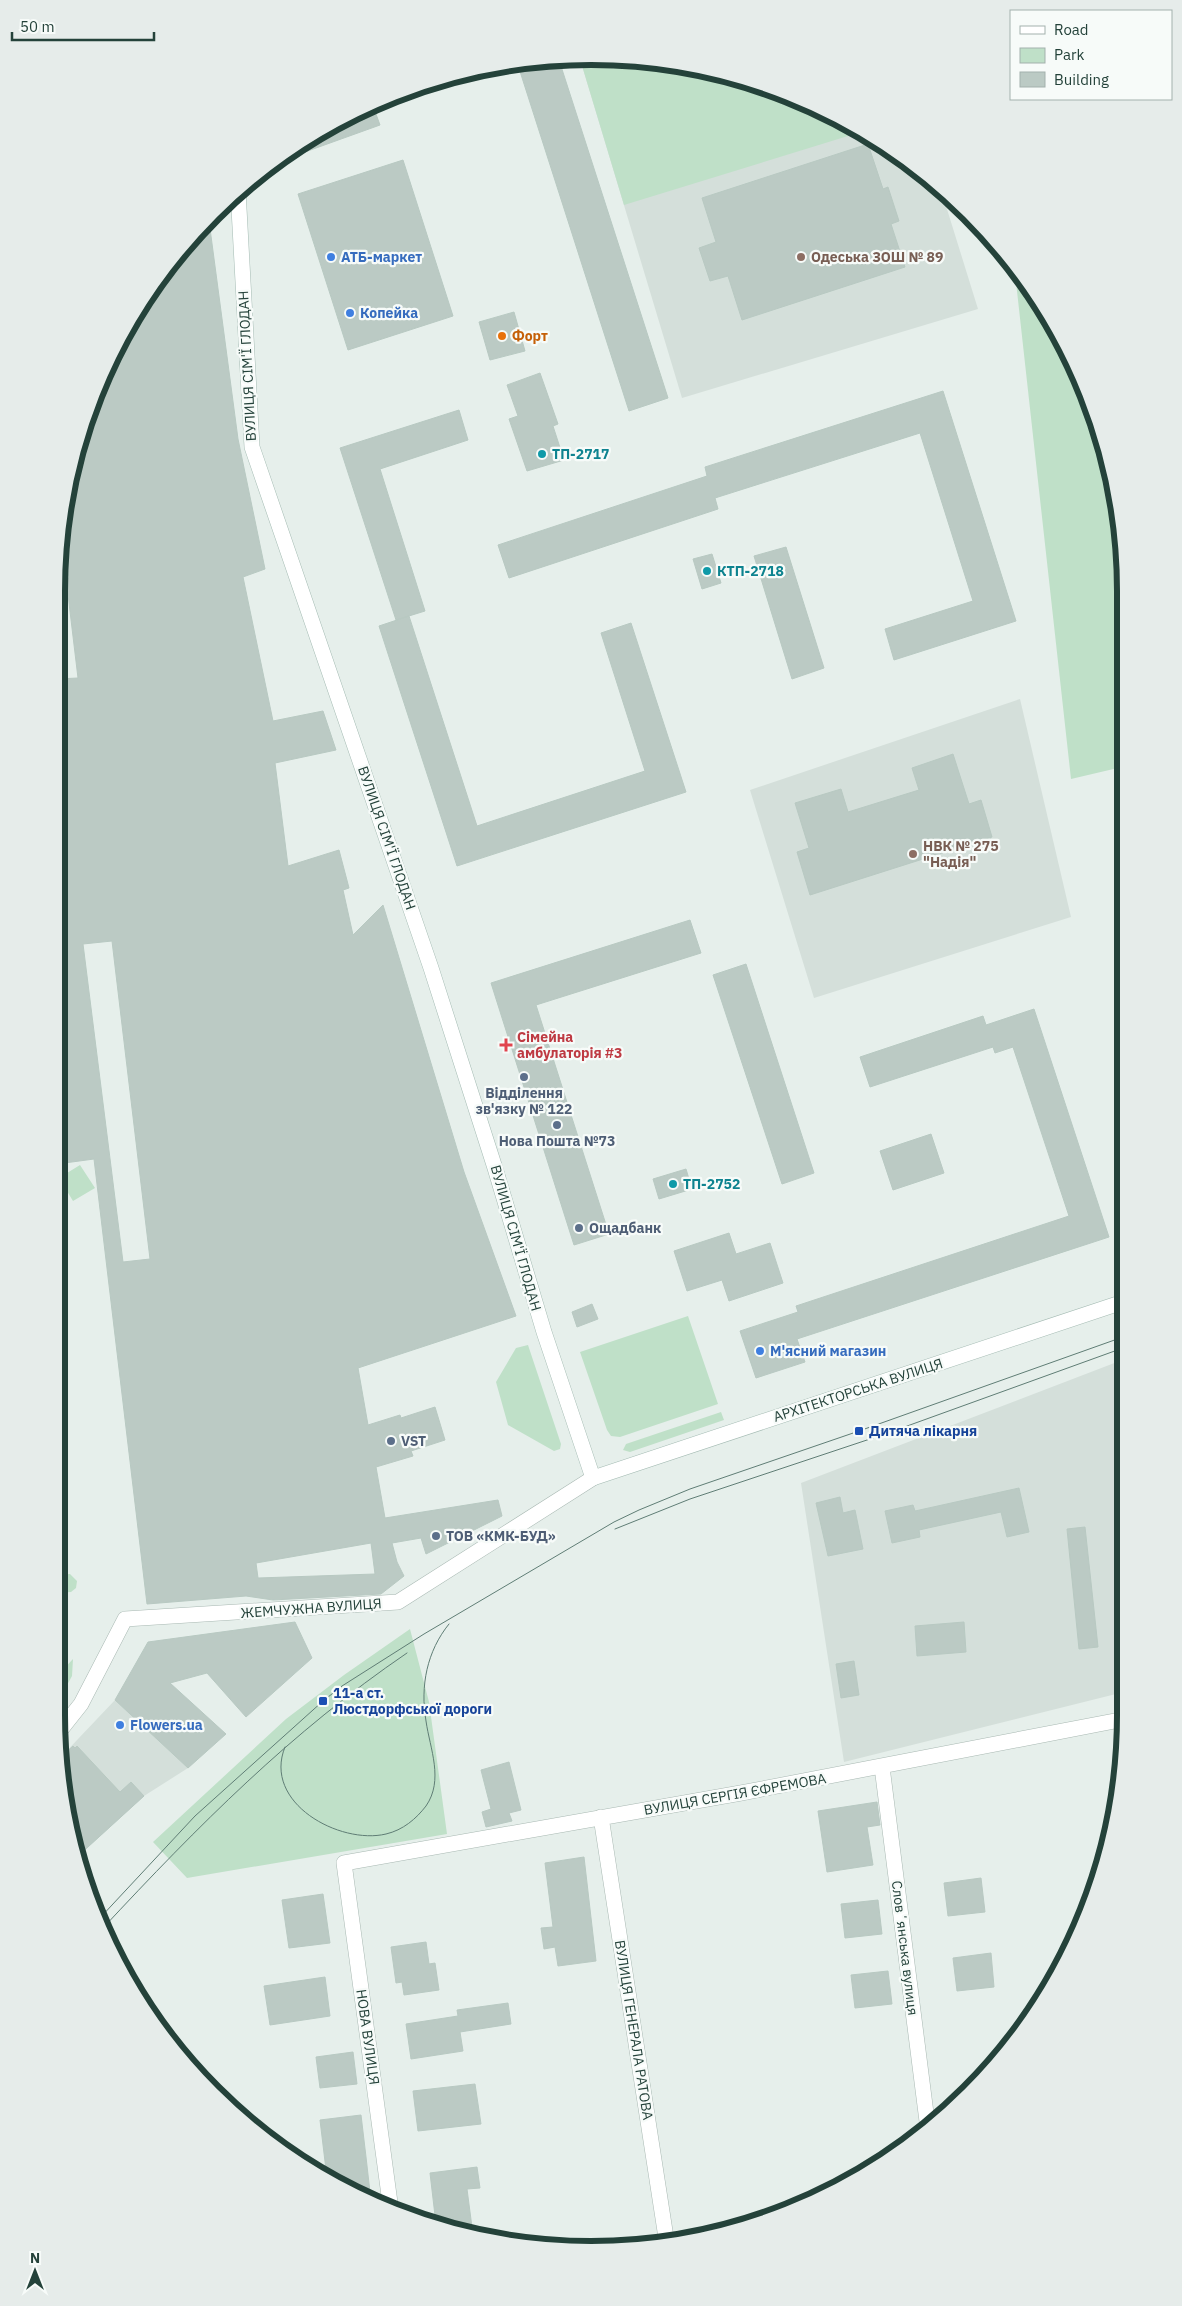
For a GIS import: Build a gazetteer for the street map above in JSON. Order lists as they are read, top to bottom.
{
  "streets": {
    "street": [
      "ВУЛИЦЯ СІМ'Ї ГЛОДАН",
      "АРХІТЕКТОРСЬКА ВУЛИЦЯ",
      "ЖЕМЧУЖНА ВУЛИЦЯ",
      "ВУЛИЦЯ СЕРГІЯ ЄФРЕМОВА",
      "Словʼянська вулиця",
      "ВУЛИЦЯ ГЕНЕРАЛА РАТОВА",
      "НОВА ВУЛИЦЯ"
    ]
  },
  "crossings": [
    ["ВУЛИЦЯ СІМ'Ї ГЛОДАН", "АРХІТЕКТОРСЬКА ВУЛИЦЯ"],
    ["ВУЛИЦЯ СІМ'Ї ГЛОДАН", "ЖЕМЧУЖНА ВУЛИЦЯ"],
    ["АРХІТЕКТОРСЬКА ВУЛИЦЯ", "ЖЕМЧУЖНА ВУЛИЦЯ"],
    ["ВУЛИЦЯ СЕРГІЯ ЄФРЕМОВА", "Словʼянська вулиця"],
    ["ВУЛИЦЯ СЕРГІЯ ЄФРЕМОВА", "ВУЛИЦЯ ГЕНЕРАЛА РАТОВА"],
    ["ВУЛИЦЯ СЕРГІЯ ЄФРЕМОВА", "НОВА ВУЛИЦЯ"]
  ],
  "places": {
    "other": [
      "АТБ-маркет",
      "Одеська ЗОШ № 89",
      "Копейка",
      "Форт",
      "ТП-2717",
      "КТП-2718",
      "НВК № 275 \"Надія\"",
      "Відділення зв'язку № 122",
      "Нова Пошта №73",
      "ТП-2752",
      "Ощадбанк",
      "М'ясний магазин",
      "VST",
      "ТОВ «КМК-БУД»",
      "Flowers.ua"
    ],
    "health": ["Сімейна амбулаторія #3"],
    "transit": ["Дитяча лікарня", "11-а ст. Люстдорфської дороги"]
  },
  "legend": ["Road", "Park", "Building"],
  "scale_bar": "50 m",
  "north": "top"
}
